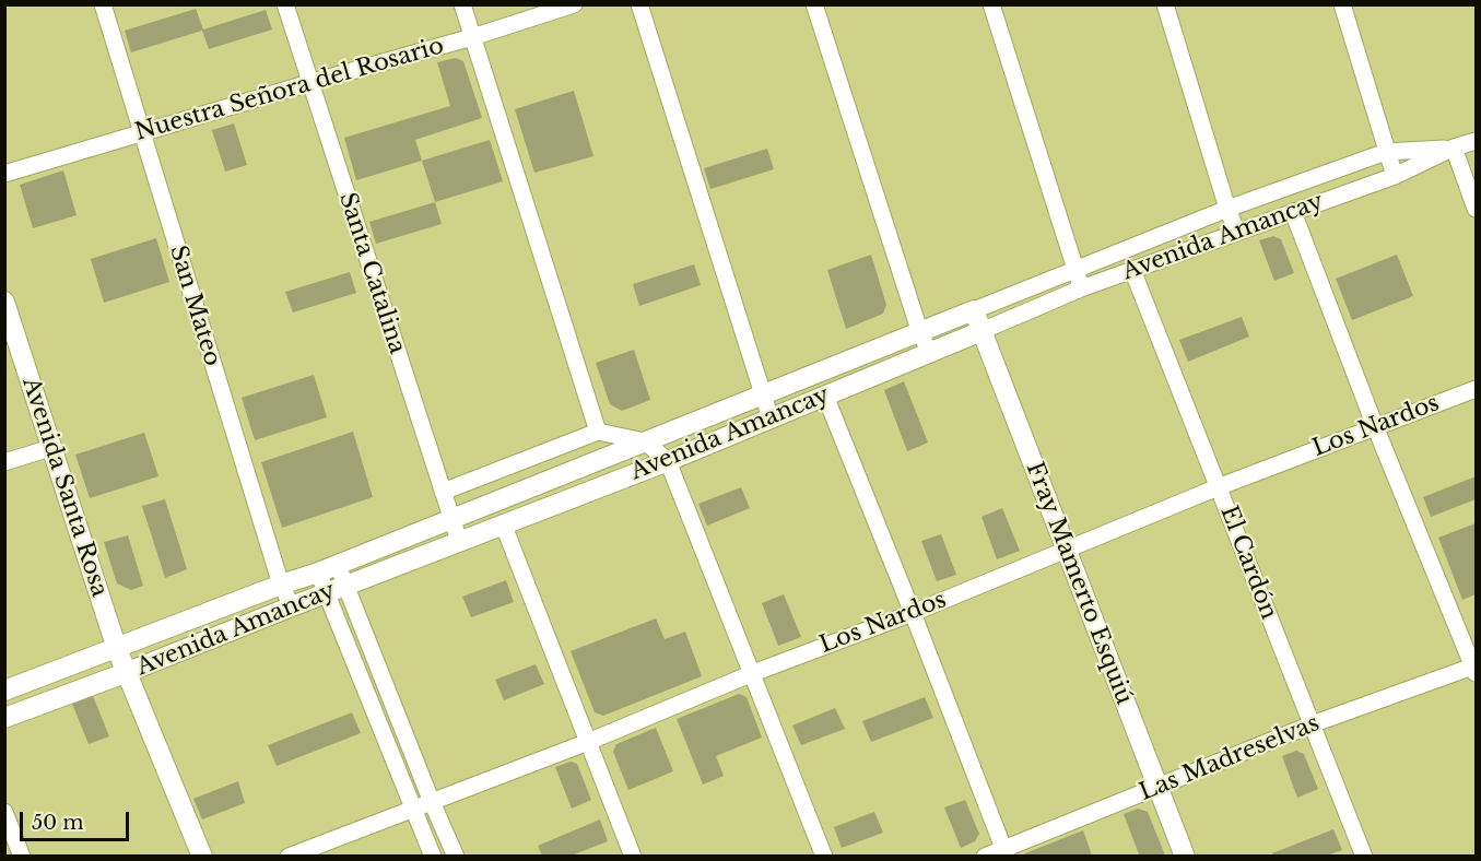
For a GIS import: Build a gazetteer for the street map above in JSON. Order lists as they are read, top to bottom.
{
  "streets": {
    "street": [
      "Nuestra Señora del Rosario",
      "Avenida Amancay",
      "Santa Catalina",
      "San Mateo",
      "Los Nardos",
      "Avenida Santa Rosa",
      "El Cardón",
      "Fray Mamerto Esquiú",
      "Las Madreselvas"
    ]
  },
  "crossings": [
    ["Nuestra Señora del Rosario", "Santa Catalina"],
    ["Nuestra Señora del Rosario", "San Mateo"],
    ["Avenida Amancay", "Santa Catalina"],
    ["Avenida Amancay", "San Mateo"],
    ["Avenida Amancay", "Avenida Santa Rosa"],
    ["Avenida Amancay", "El Cardón"],
    ["Avenida Amancay", "Fray Mamerto Esquiú"],
    ["Los Nardos", "El Cardón"],
    ["Los Nardos", "Fray Mamerto Esquiú"],
    ["El Cardón", "Las Madreselvas"],
    ["Fray Mamerto Esquiú", "Las Madreselvas"]
  ],
  "scale_bar": "50 m"
}
